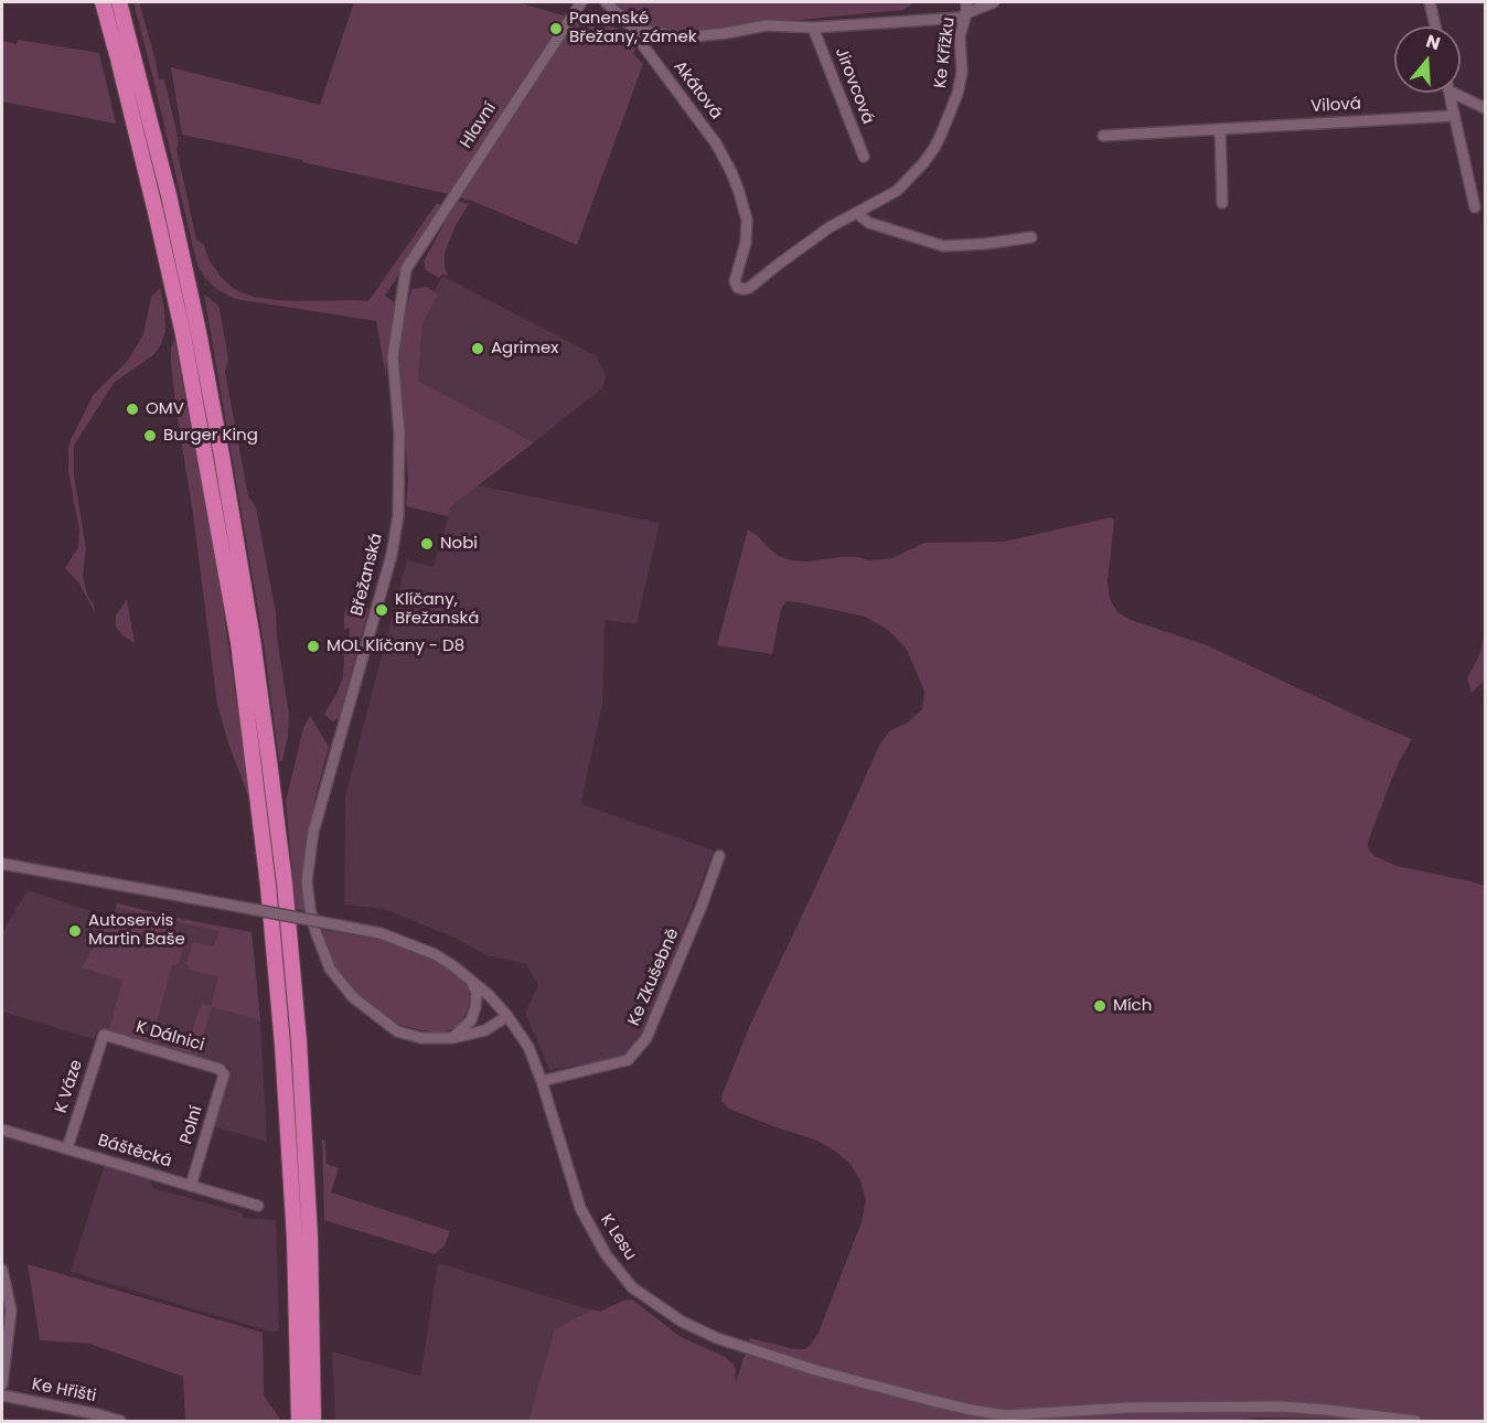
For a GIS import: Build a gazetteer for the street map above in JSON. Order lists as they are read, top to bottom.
{
  "streets": {
    "street": [
      "Ke Křížku",
      "Jirovcová",
      "Akátová",
      "Vilová",
      "Hlavní",
      "Břežanská",
      "Ke Zkušebně",
      "K Dálnici",
      "K Váze",
      "Polní",
      "Báštěcká",
      "K Lesu",
      "Ke Hřišti"
    ]
  },
  "crossings": [
    ["Ke Křížku", "Akátová"],
    ["Hlavní", "Břežanská"],
    ["Břežanská", "K Lesu"],
    ["Ke Zkušebně", "K Lesu"],
    ["K Dálnici", "K Váze"],
    ["K Dálnici", "Polní"],
    ["K Váze", "Báštěcká"],
    ["Polní", "Báštěcká"]
  ],
  "places": [
    "Panenské Břežany, zámek",
    "Agrimex",
    "OMV",
    "Burger King",
    "Nobi",
    "Klíčany, Břežanská",
    "MOL Klíčany - D8",
    "Autoservis Martin Baše",
    "Mích"
  ],
  "north": "top"
}
